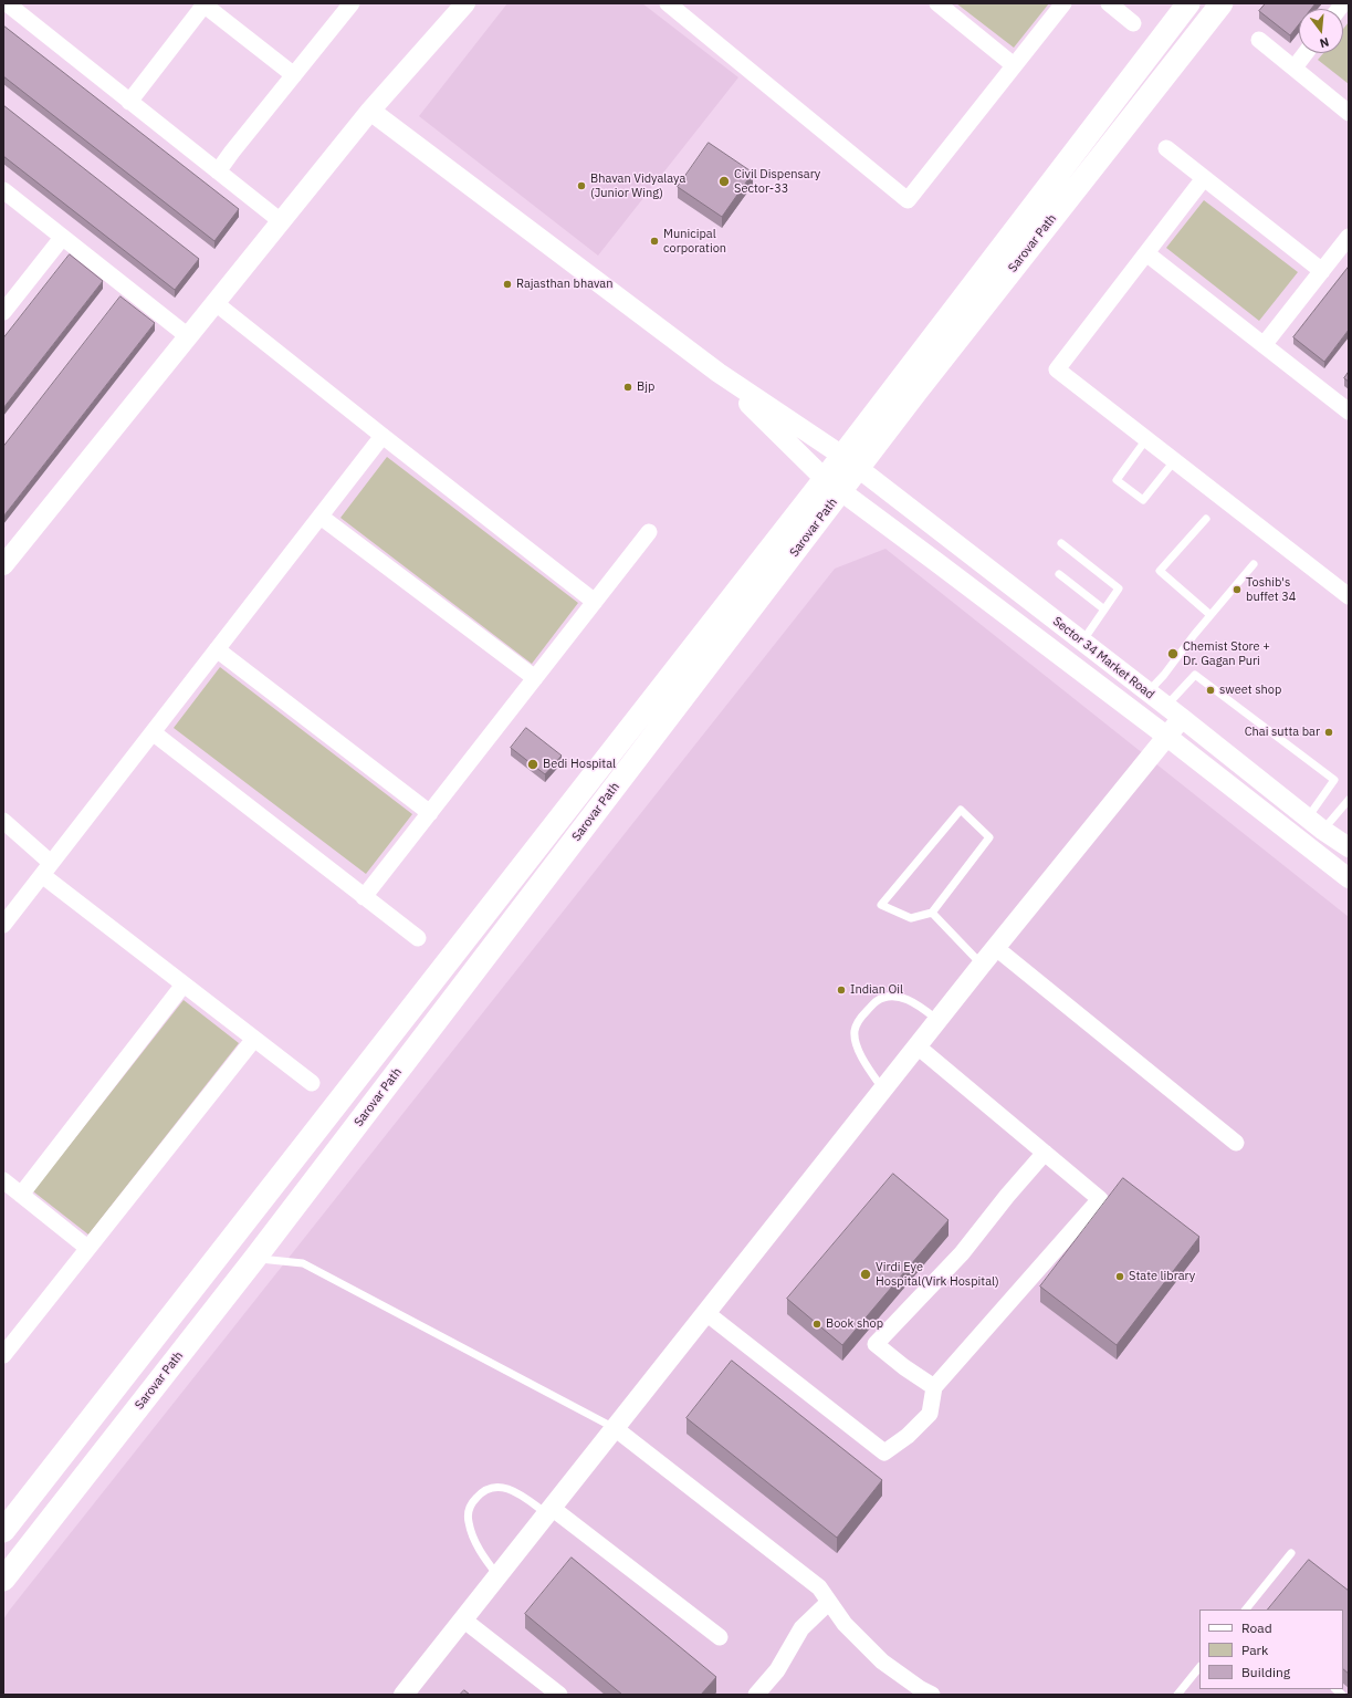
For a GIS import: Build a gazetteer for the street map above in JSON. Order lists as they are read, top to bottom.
{
  "streets": {
    "main road": ["Sarovar Path"],
    "street": ["Sector 34 Market Road"]
  },
  "crossings": [
    ["Sarovar Path", "Sector 34 Market Road"]
  ],
  "places": [
    "Civil Dispensary Sector-33",
    "Bhavan Vidyalaya (Junior Wing)",
    "Municipal corporation",
    "Rajasthan bhavan",
    "Bjp",
    "Toshib's buffet 34",
    "Chemist Store + Dr. Gagan Puri",
    "sweet shop",
    "Chai sutta bar",
    "Bedi Hospital",
    "Indian Oil",
    "Virdi Eye Hospital(Virk Hospital)",
    "State library",
    "Book shop"
  ],
  "legend": ["Road", "Park", "Building"],
  "north": "bottom"
}
